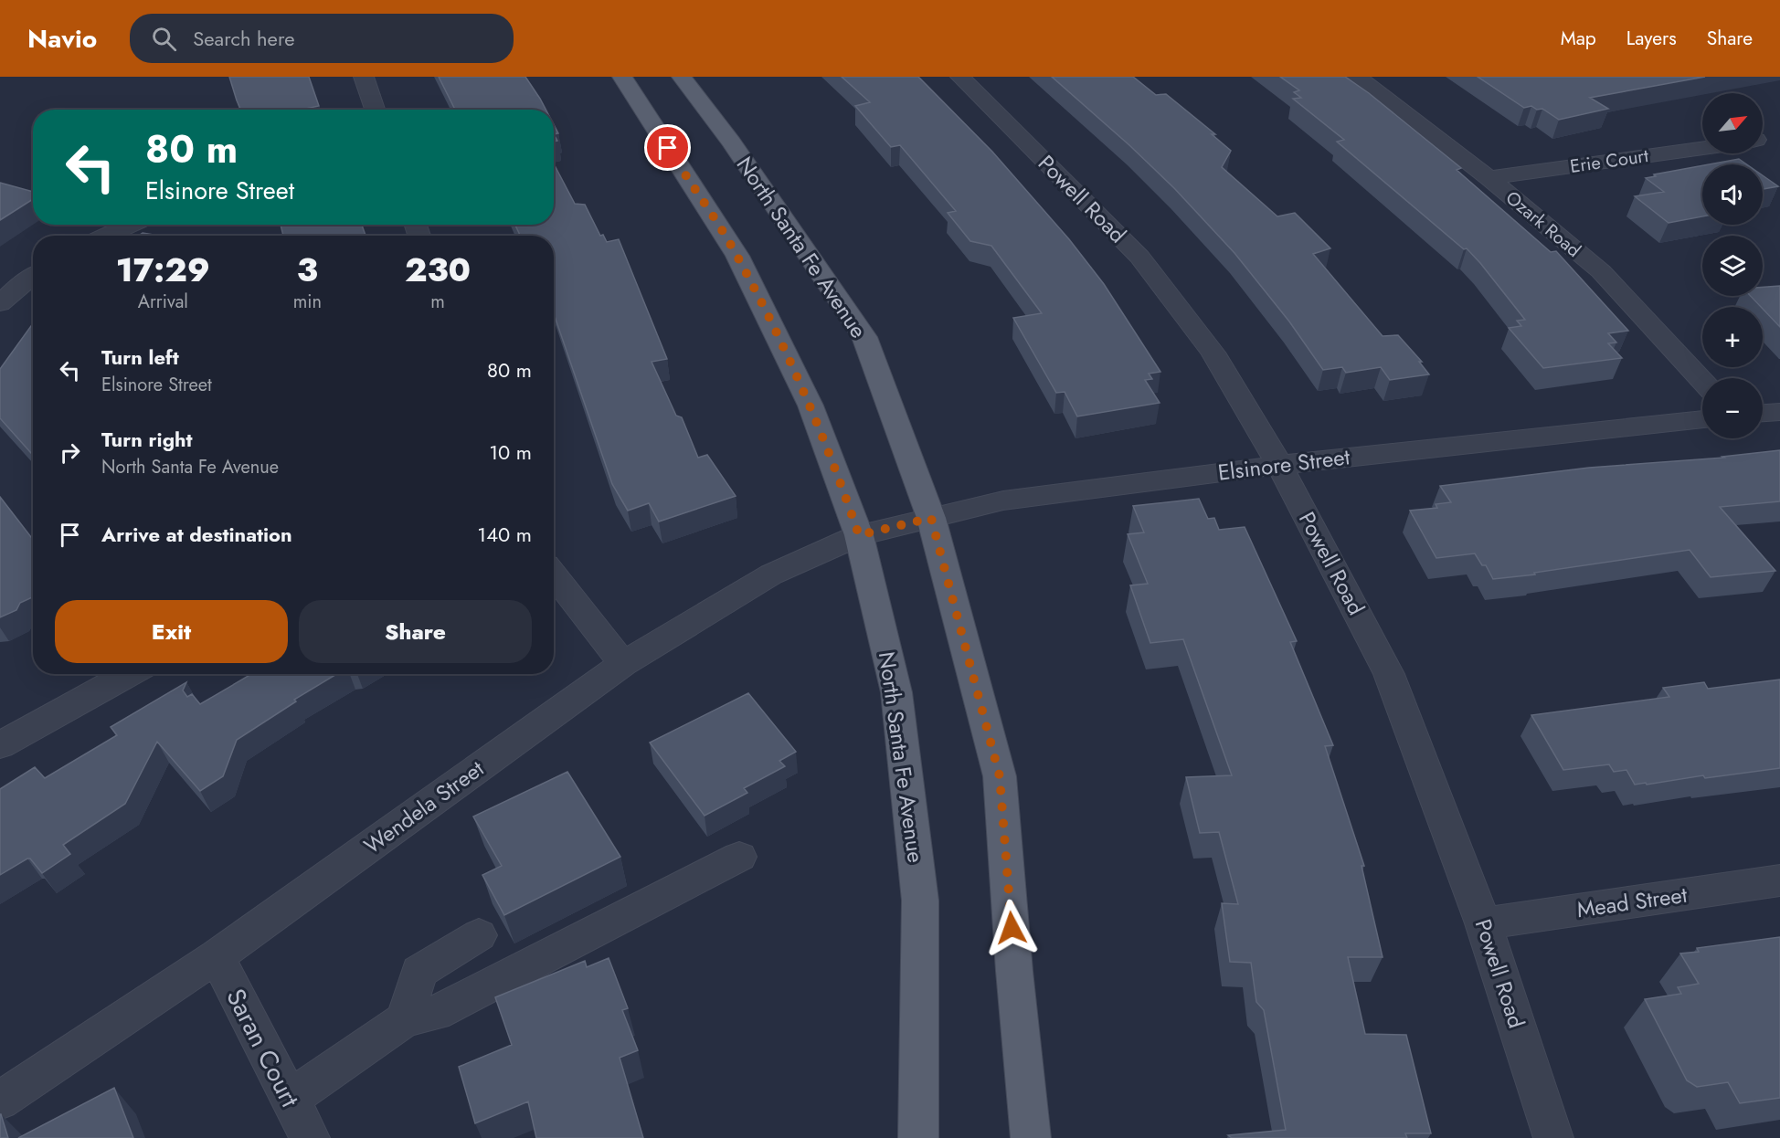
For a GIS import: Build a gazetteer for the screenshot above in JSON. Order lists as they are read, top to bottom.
{
  "streets": {
    "main road": ["North Santa Fe Avenue"],
    "street": [
      "Erie Court",
      "Powell Road",
      "Ozark Road",
      "Elsinore Street",
      "Wendela Street",
      "Mead Street",
      "Saran Court"
    ]
  },
  "crossings": [
    ["Erie Court", "Ozark Road"],
    ["Powell Road", "Elsinore Street"],
    ["Powell Road", "Mead Street"],
    ["North Santa Fe Avenue", "Elsinore Street"],
    ["North Santa Fe Avenue", "Wendela Street"],
    ["Elsinore Street", "Wendela Street"],
    ["Wendela Street", "Saran Court"]
  ],
  "north": "top right",
  "page": {
    "header": "Navio",
    "search": "Search here",
    "nav": ["Map", "Layers", "Share"],
    "map_buttons": ["+", "−"],
    "turn": ["80 m", "Elsinore Street"],
    "eta": [
      "17:29",
      "Arrival",
      "3",
      "min",
      "230",
      "m"
    ],
    "list": [
      {
        "name": "Turn left",
        "note": "Elsinore Street",
        "value": "80 m"
      },
      {
        "name": "Turn right",
        "note": "North Santa Fe Avenue",
        "value": "10 m"
      },
      {
        "name": "Arrive at destination",
        "value": "140 m"
      }
    ],
    "buttons": ["Exit", "Share"]
  }
}
